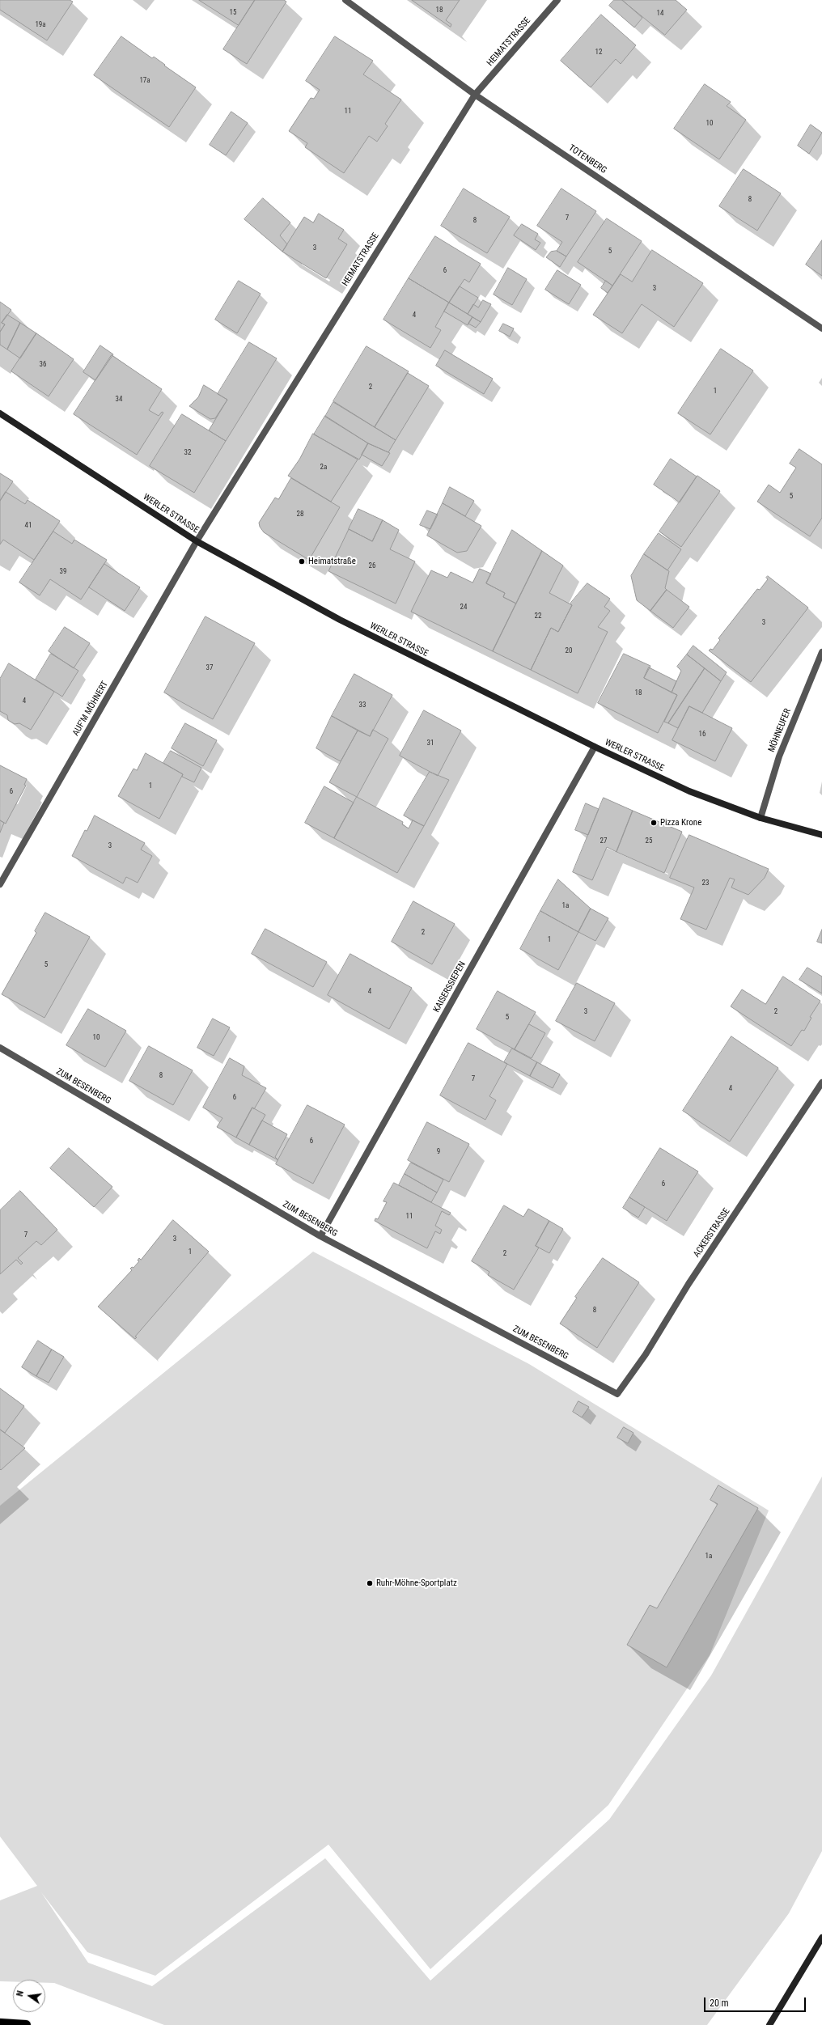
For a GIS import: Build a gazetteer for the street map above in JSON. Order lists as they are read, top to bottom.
{
  "streets": {
    "main road": ["WERLER STRASSE"],
    "street": [
      "HEIMATSTRASSE",
      "TOTENBERG",
      "AUF'M MÖHNERT",
      "MÖHNEUFER",
      "KAISERSSIEPEN",
      "ZUM BESENBERG",
      "ACKERSTRASSE"
    ]
  },
  "crossings": [
    ["HEIMATSTRASSE", "TOTENBERG"],
    ["HEIMATSTRASSE", "WERLER STRASSE"],
    ["HEIMATSTRASSE", "AUF'M MÖHNERT"],
    ["WERLER STRASSE", "AUF'M MÖHNERT"],
    ["WERLER STRASSE", "MÖHNEUFER"],
    ["WERLER STRASSE", "KAISERSSIEPEN"],
    ["KAISERSSIEPEN", "ZUM BESENBERG"],
    ["ZUM BESENBERG", "ACKERSTRASSE"]
  ],
  "places": ["Heimatstraße", "Pizza Krone", "Ruhr-Möhne-Sportplatz"],
  "house_numbers": [
    "18",
    "15",
    "14",
    "19a",
    "12",
    "17a",
    "11",
    "10",
    "8",
    "7",
    "8",
    "3",
    "5",
    "6",
    "3",
    "4",
    "36",
    "2",
    "1",
    "34",
    "32",
    "2a",
    "5",
    "28",
    "41",
    "26",
    "39",
    "24",
    "22",
    "3",
    "20",
    "37",
    "18",
    "4",
    "33",
    "16",
    "31",
    "1",
    "6",
    "27",
    "25",
    "3",
    "23",
    "1a",
    "2",
    "1",
    "5",
    "4",
    "3",
    "2",
    "5",
    "10",
    "8",
    "7",
    "4",
    "6",
    "6",
    "9",
    "6",
    "11",
    "7",
    "3",
    "1",
    "2",
    "8",
    "1a"
  ],
  "scale_bar": "20 m",
  "north": "left"
}
